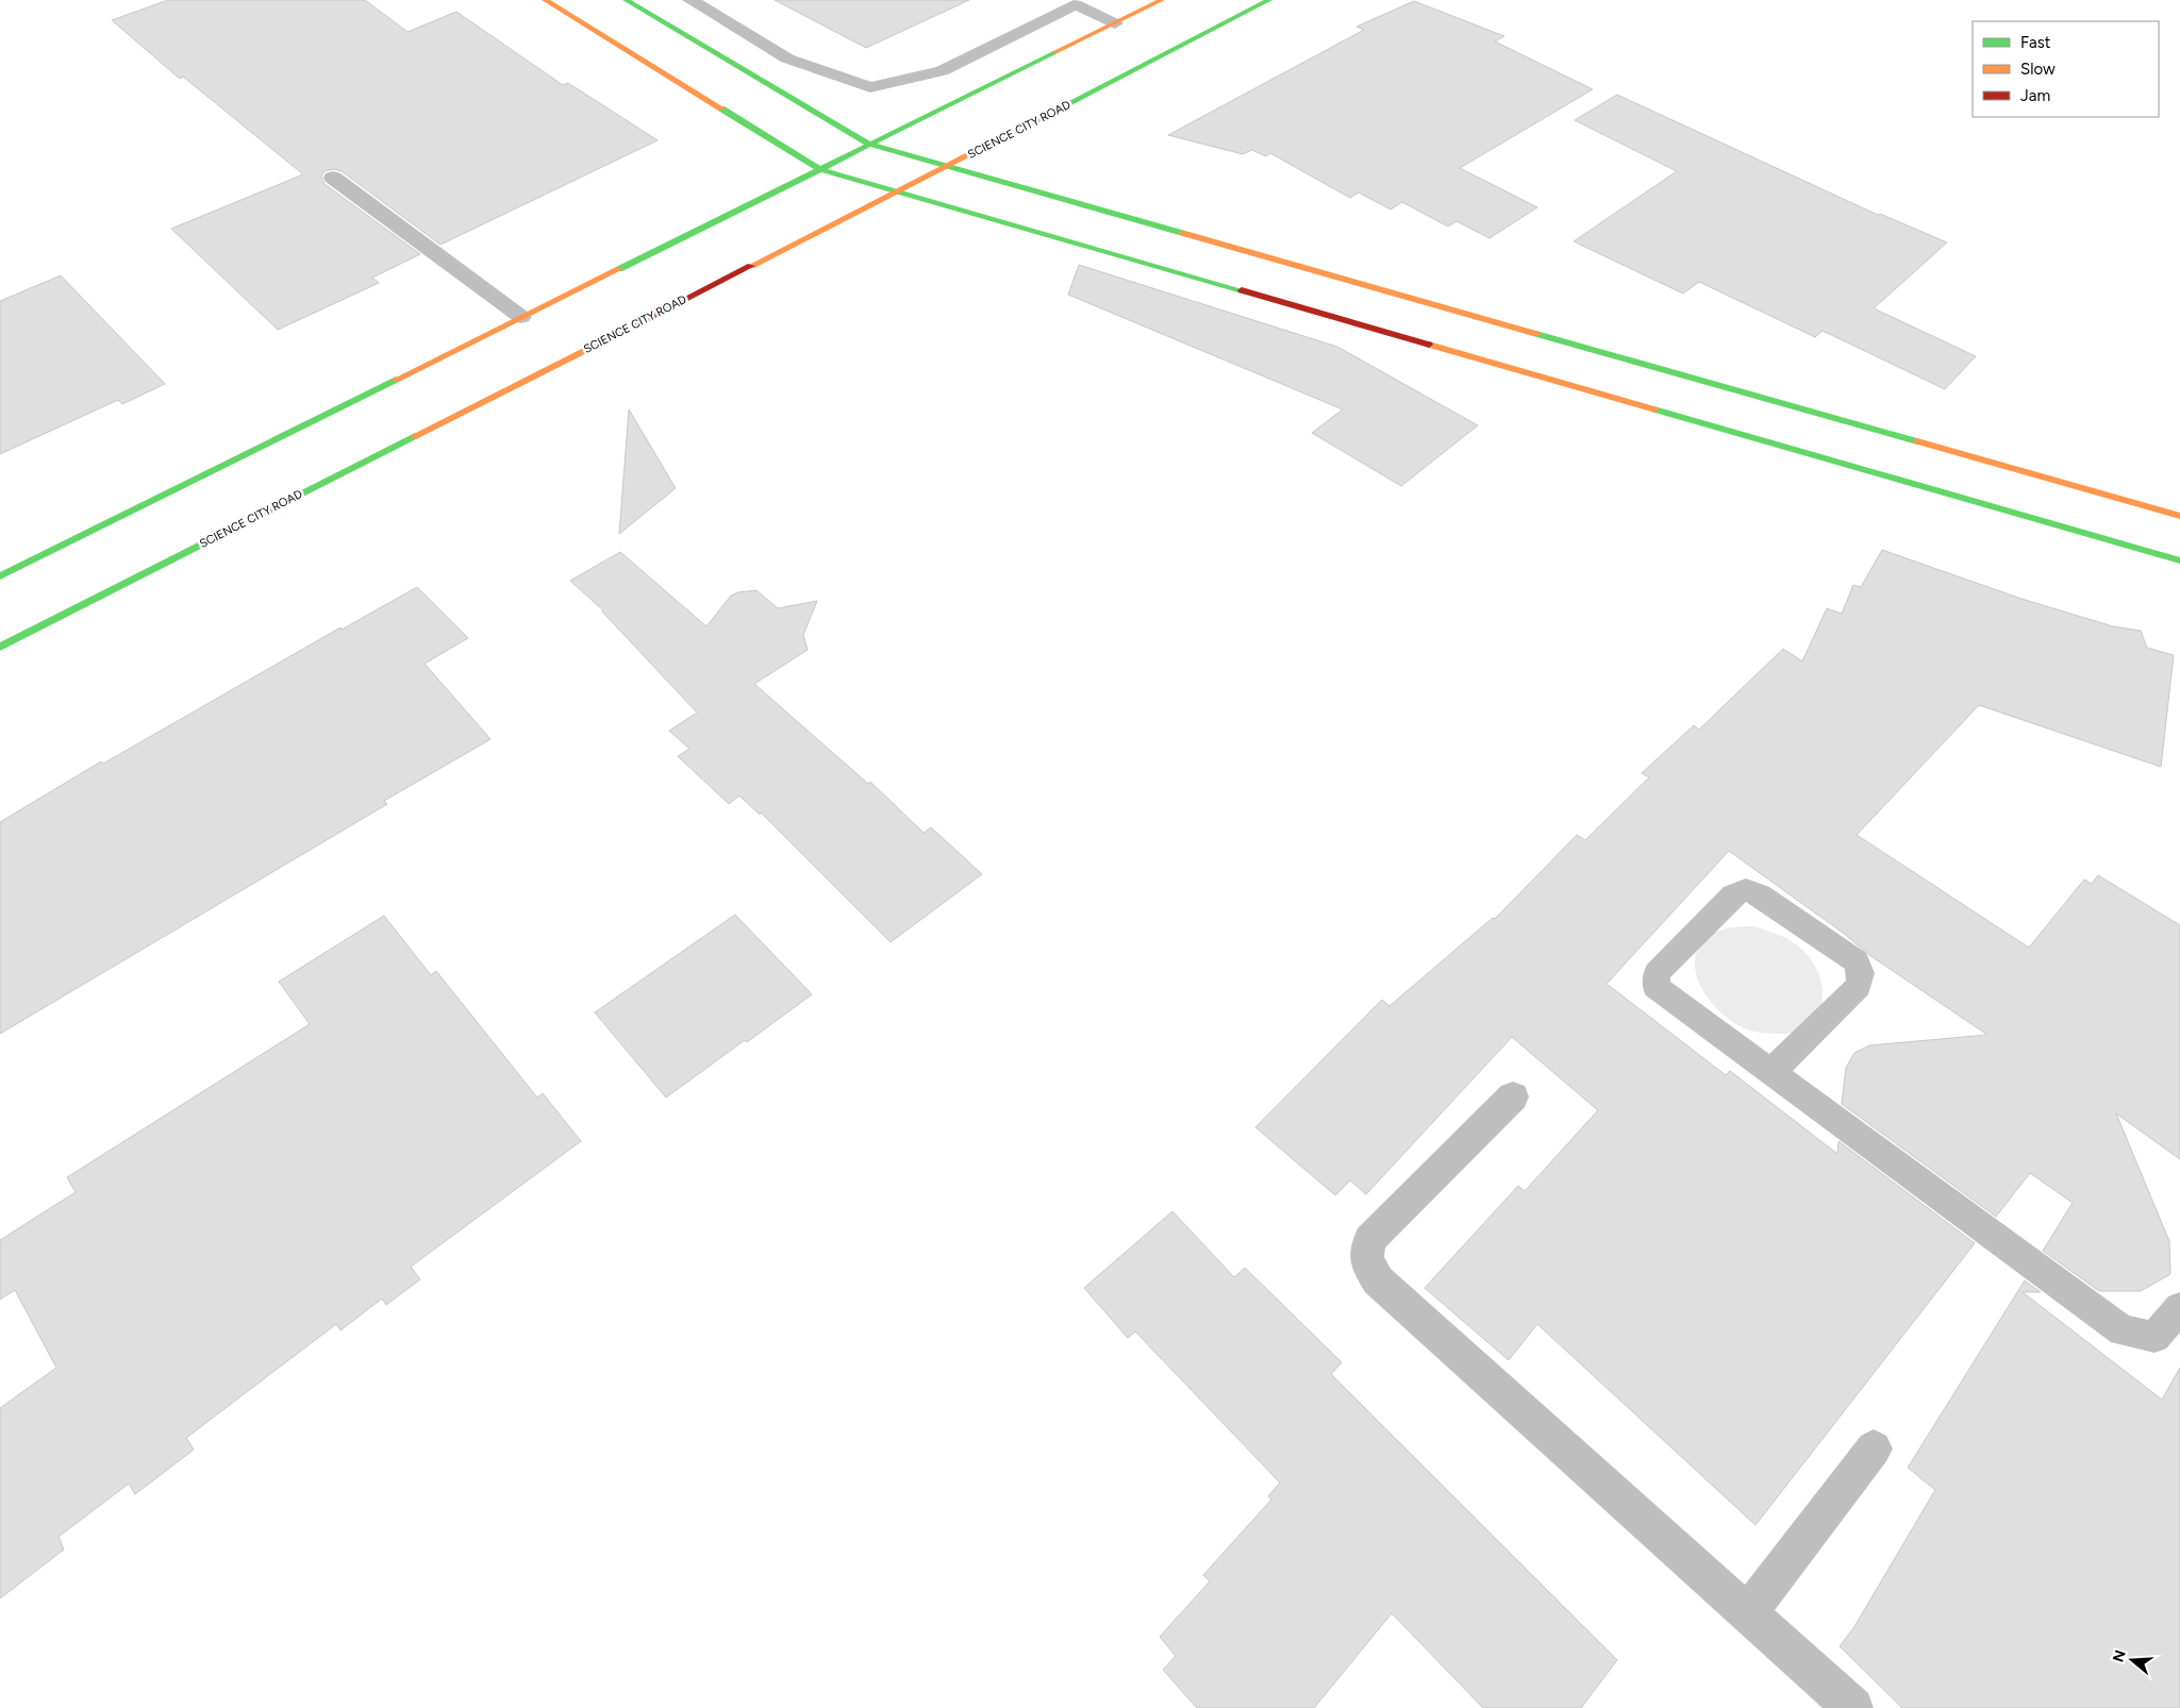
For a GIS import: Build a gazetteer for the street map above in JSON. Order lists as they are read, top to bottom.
{
  "streets": {
    "street": ["SCIENCE CITY ROAD"]
  },
  "legend": ["Fast", "Slow", "Jam"],
  "north": "left"
}
